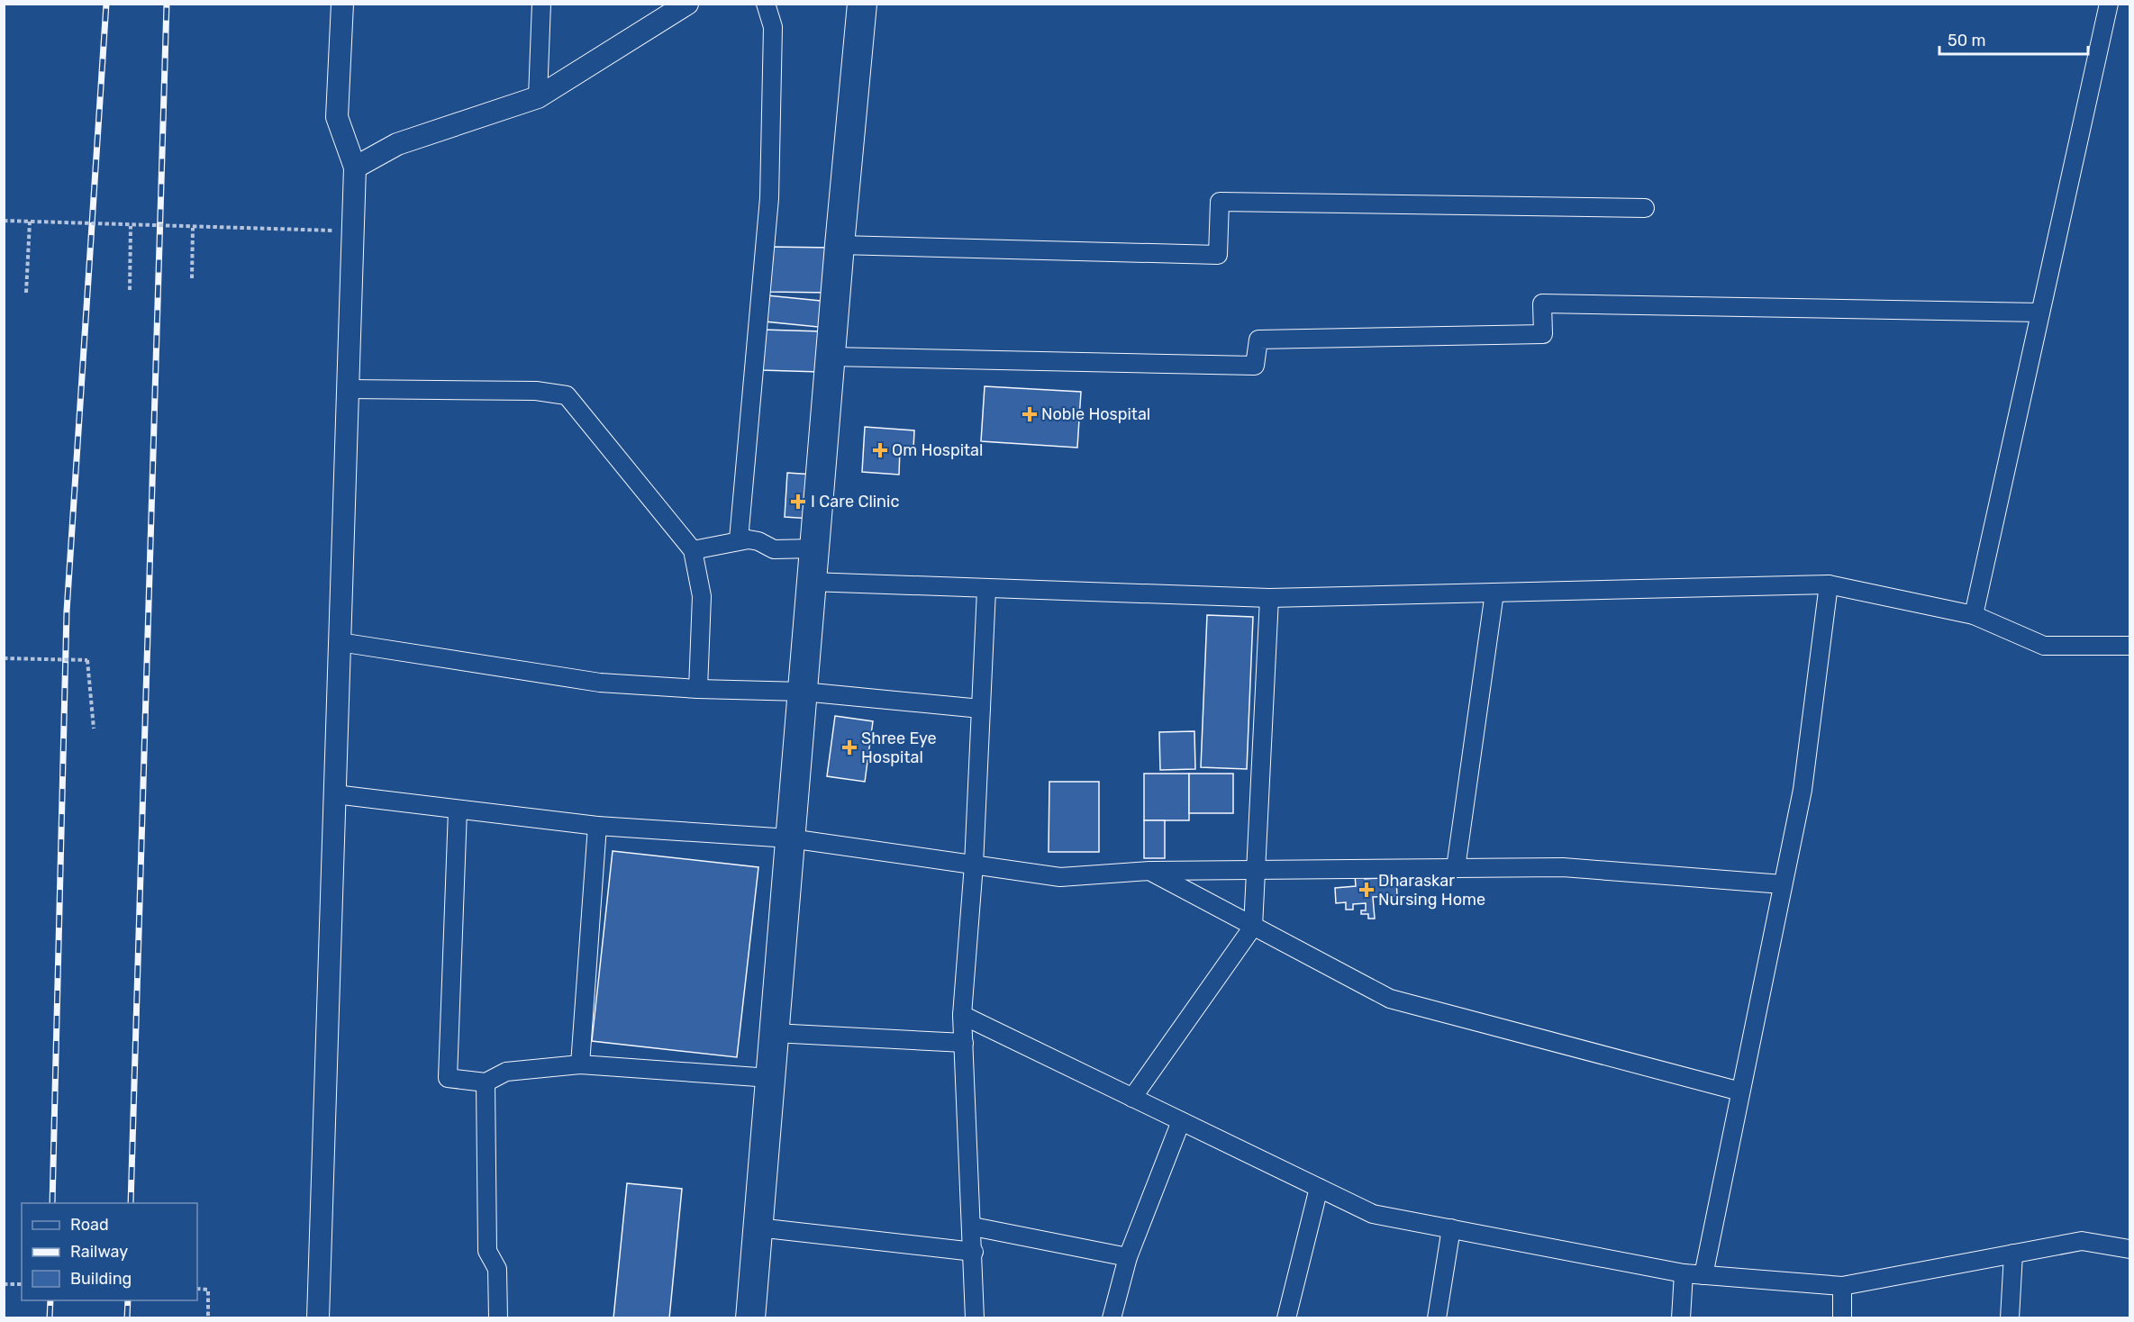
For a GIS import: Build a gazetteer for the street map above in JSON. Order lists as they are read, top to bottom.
{
  "places": {
    "health": [
      "Noble Hospital",
      "Om Hospital",
      "I Care Clinic",
      "Shree Eye Hospital",
      "Dharaskar Nursing Home"
    ]
  },
  "legend": ["Road", "Railway", "Building"],
  "scale_bar": "50 m"
}
